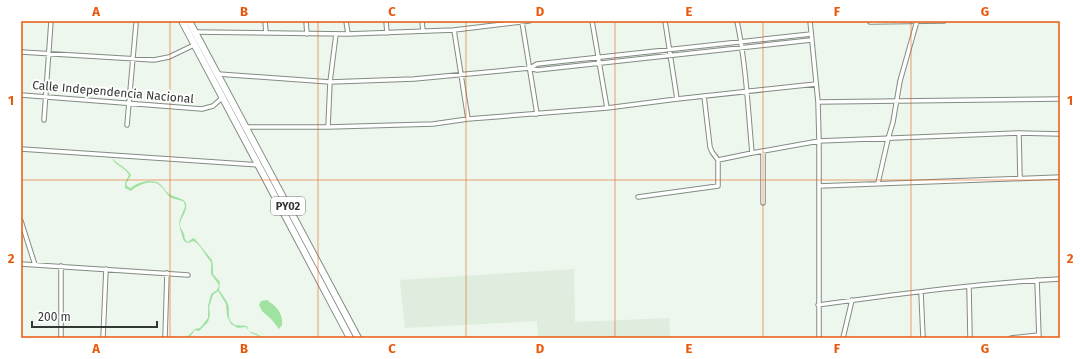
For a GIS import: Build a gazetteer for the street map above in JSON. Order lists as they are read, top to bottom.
{
  "streets": {
    "highway": ["PY02"],
    "street": ["Calle Independencia Nacional"]
  },
  "crossings": [
    ["Calle Independencia Nacional", "PY02"]
  ],
  "scale_bar": "200 m",
  "grid": {
    "columns": [
      "A",
      "B",
      "C",
      "D",
      "E",
      "F",
      "G"
    ],
    "rows": ["1", "2"]
  }
}
